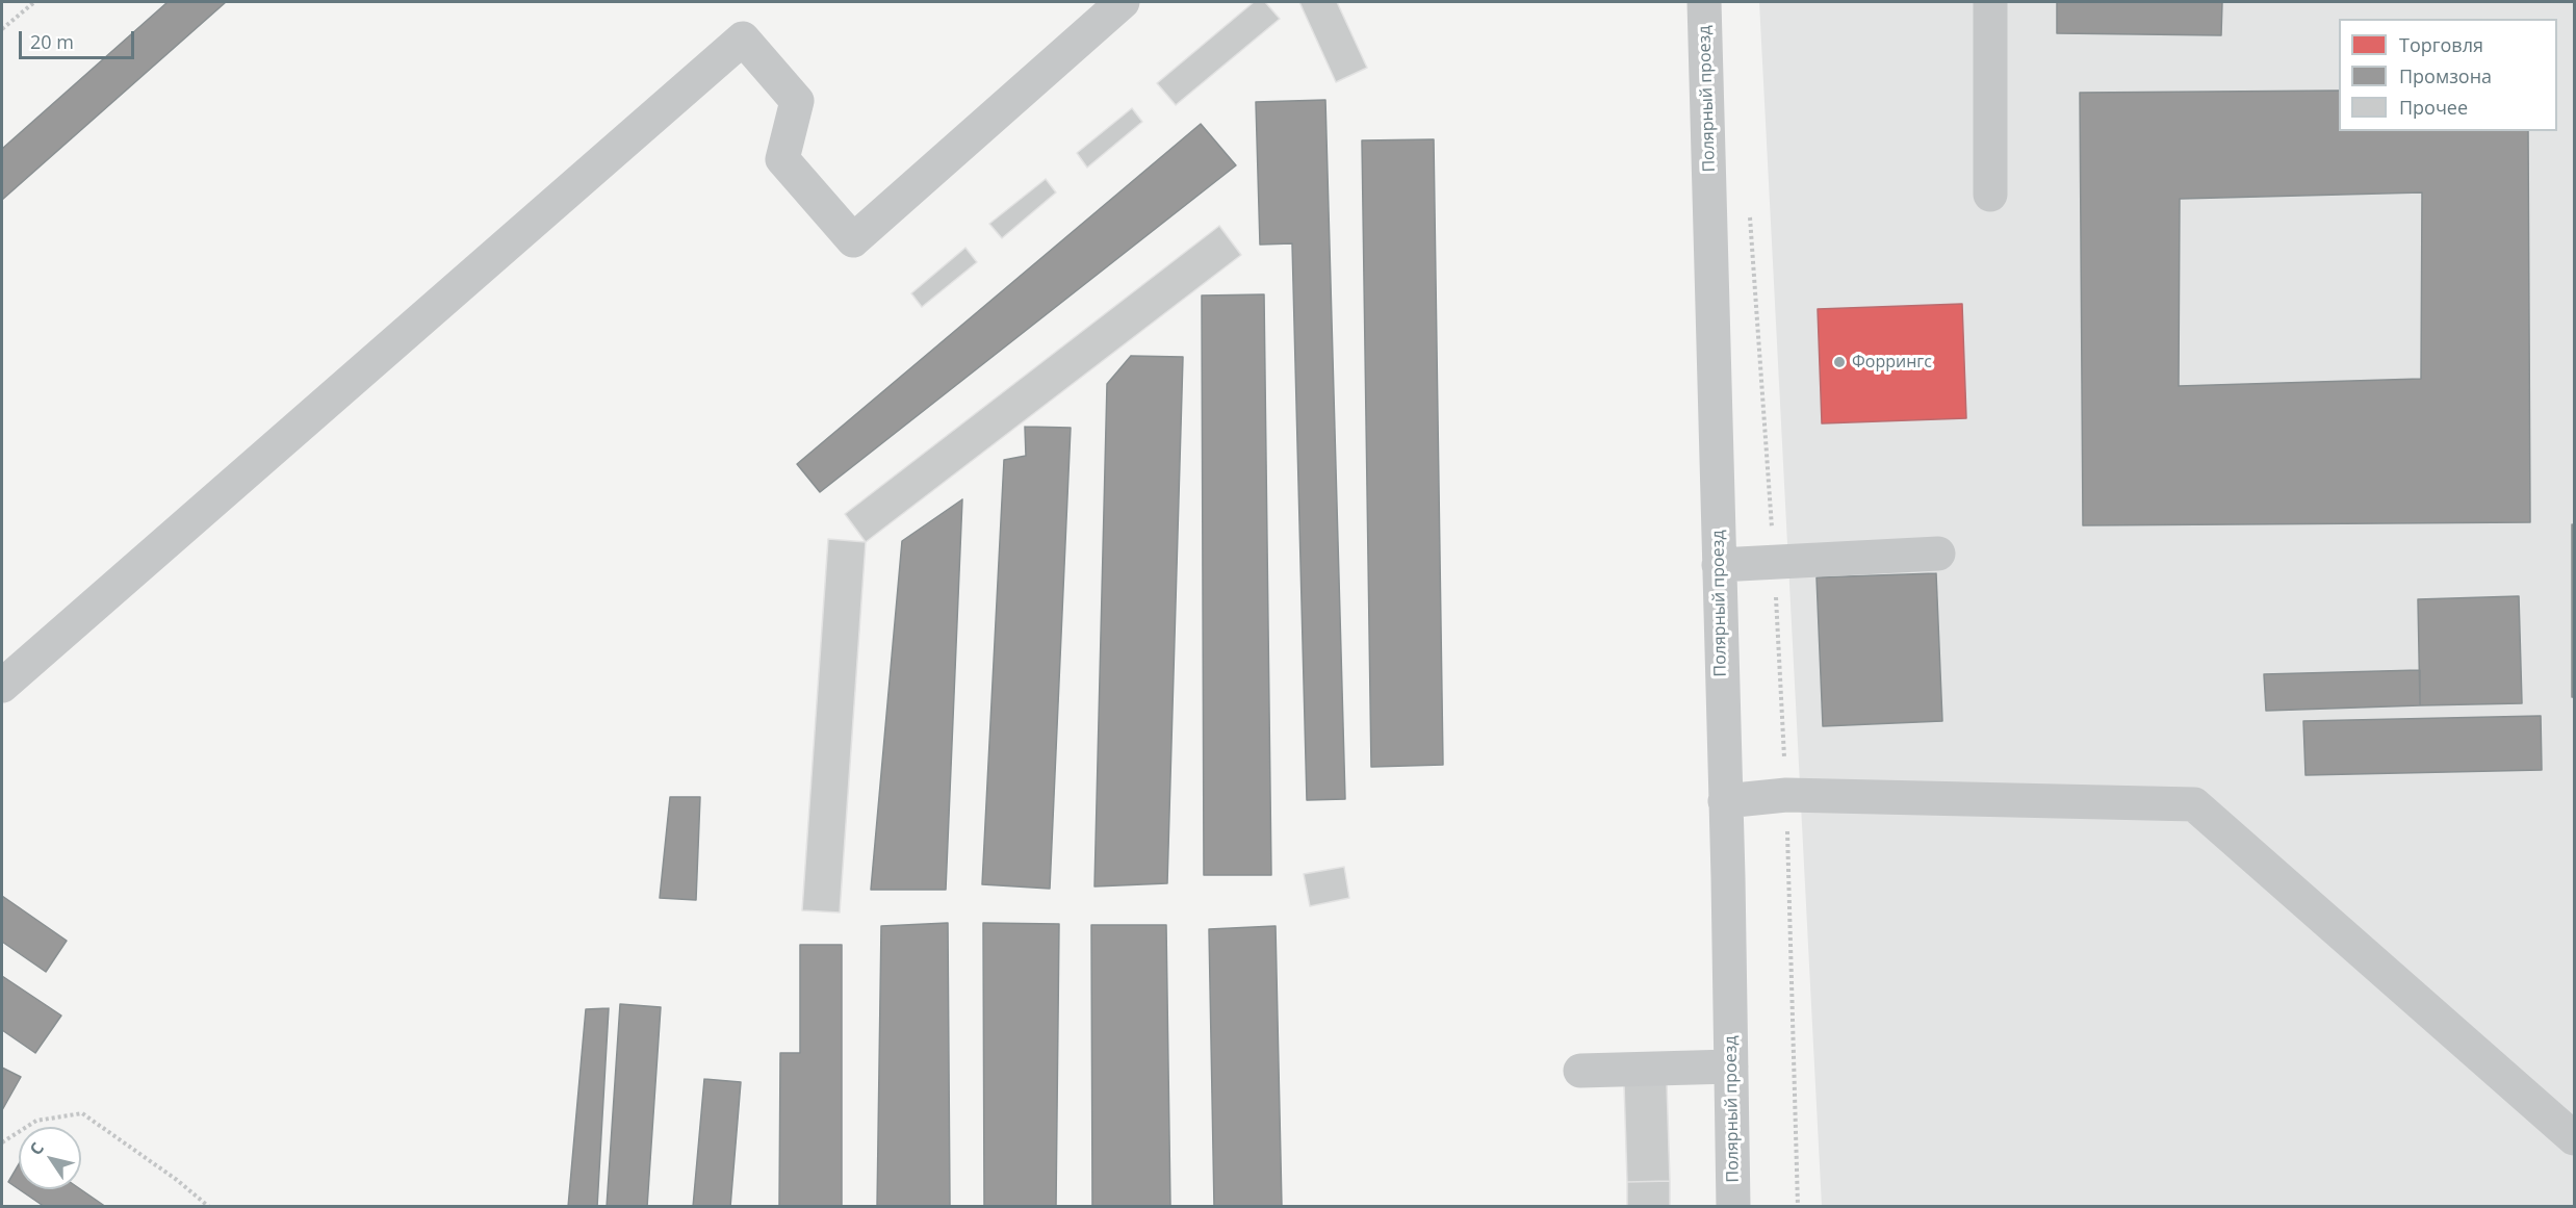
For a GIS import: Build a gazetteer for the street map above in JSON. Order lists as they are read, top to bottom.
{
  "streets": {
    "street": ["Полярный проезд"]
  },
  "places": ["Форрингс"],
  "legend": ["Торговля", "Промзона", "Прочее"],
  "scale_bar": "20 m",
  "north": "top left"
}
